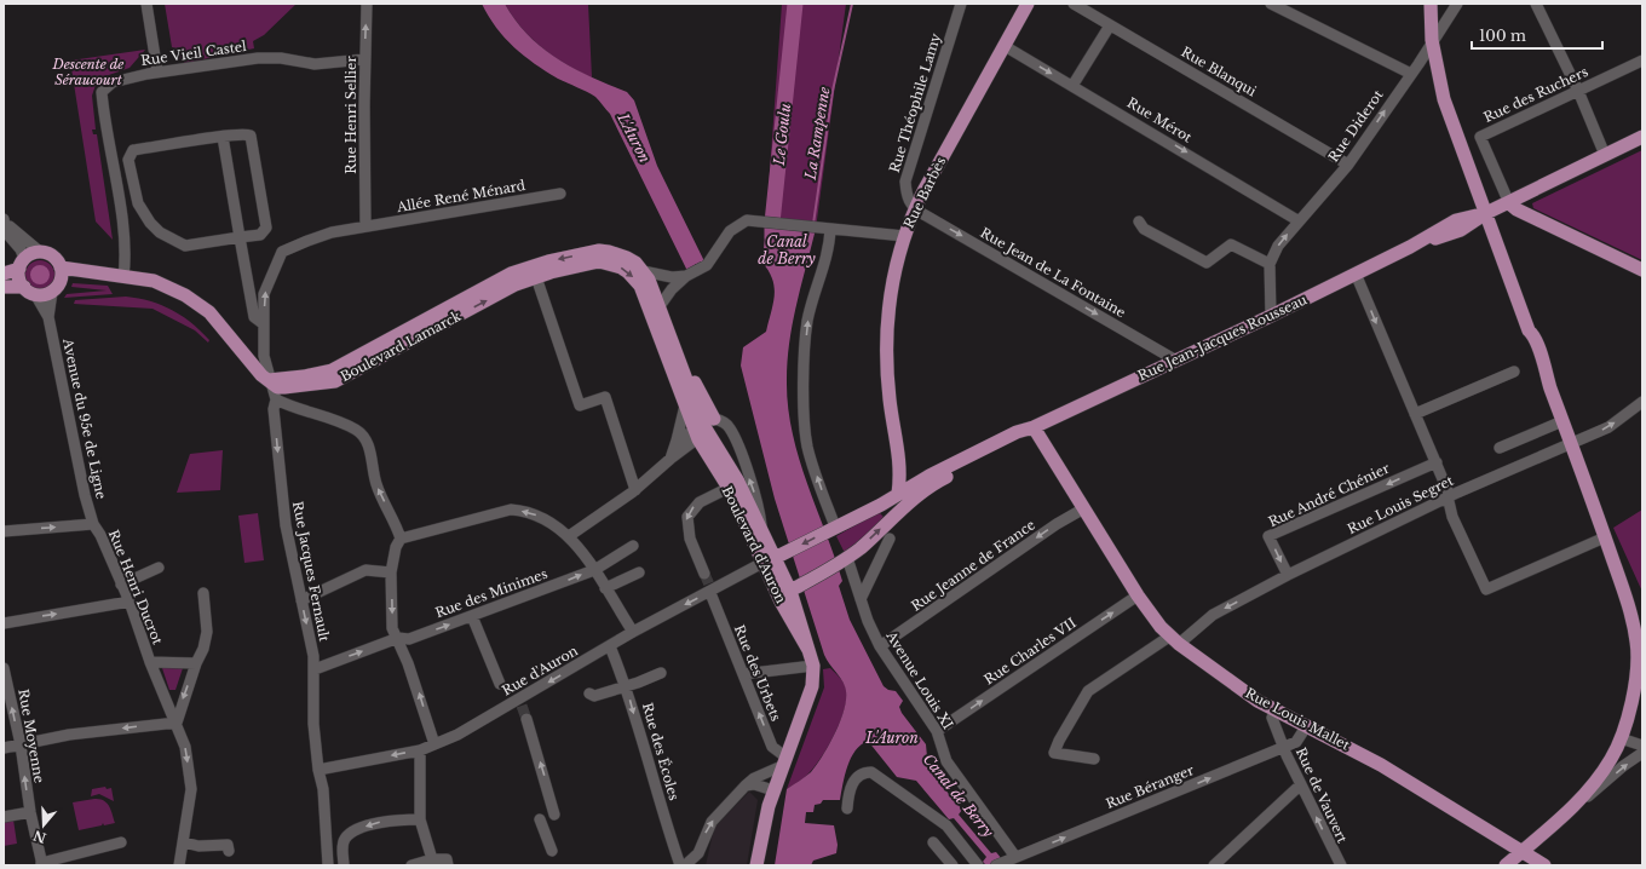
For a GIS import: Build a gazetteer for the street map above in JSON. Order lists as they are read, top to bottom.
{
  "streets": {
    "main road": [
      "Rue Barbès",
      "Rue Jean-Jacques Rousseau",
      "Boulevard Lamarck",
      "Boulevard d'Auron",
      "Rue Louis Mallet"
    ],
    "street": [
      "Rue Vieil Castel",
      "Rue Blanqui",
      "Rue des Ruchers",
      "Rue Théophile Lamy",
      "Rue Henri Sellier",
      "Rue Mérot",
      "Rue Diderot",
      "Allée René Ménard",
      "Rue Jean de La Fontaine",
      "Avenue du 95e de Ligne",
      "Rue André Chénier",
      "Rue Louis Segret",
      "Rue Jeanne de France",
      "Rue Jacques Fernault",
      "Rue Henri Ducrot",
      "Rue des Minimes",
      "Rue Charles VII",
      "Rue d'Auron",
      "Rue des Urbets",
      "Avenue Louis XI",
      "Rue Moyenne",
      "Rue des Écoles",
      "Rue Béranger",
      "Rue de Vauvert"
    ]
  },
  "crossings": [
    ["Rue Vieil Castel", "Rue Henri Sellier"],
    ["Rue Blanqui", "Rue Diderot"],
    ["Rue des Ruchers", "Rue Jean-Jacques Rousseau"],
    ["Rue Théophile Lamy", "Rue Barbès"],
    ["Rue Théophile Lamy", "Rue Jean de La Fontaine"],
    ["Rue Henri Sellier", "Allée René Ménard"],
    ["Rue Mérot", "Rue Diderot"],
    ["Rue Mérot", "Rue Barbès"],
    ["Rue Diderot", "Rue Jean-Jacques Rousseau"],
    ["Rue Barbès", "Rue Jean de La Fontaine"],
    ["Rue Barbès", "Rue Jean-Jacques Rousseau"],
    ["Allée René Ménard", "Rue Jacques Fernault"],
    ["Rue Jean de La Fontaine", "Rue Jean-Jacques Rousseau"],
    ["Rue Jean-Jacques Rousseau", "Boulevard d'Auron"],
    ["Rue Jean-Jacques Rousseau", "Rue d'Auron"],
    ["Rue Jean-Jacques Rousseau", "Rue Louis Mallet"],
    ["Boulevard Lamarck", "Boulevard d'Auron"],
    ["Boulevard Lamarck", "Rue Jacques Fernault"],
    ["Avenue du 95e de Ligne", "Rue Henri Ducrot"],
    ["Rue André Chénier", "Rue Louis Segret"],
    ["Rue Louis Segret", "Rue Louis Mallet"],
    ["Boulevard d'Auron", "Rue d'Auron"],
    ["Boulevard d'Auron", "Rue des Urbets"],
    ["Rue Jeanne de France", "Avenue Louis XI"],
    ["Rue Jeanne de France", "Rue Louis Mallet"],
    ["Rue Jacques Fernault", "Rue des Minimes"],
    ["Rue Jacques Fernault", "Rue d'Auron"],
    ["Rue Charles VII", "Avenue Louis XI"],
    ["Rue Charles VII", "Rue Louis Mallet"],
    ["Rue d'Auron", "Rue des Urbets"],
    ["Rue d'Auron", "Rue des Écoles"],
    ["Avenue Louis XI", "Rue Béranger"],
    ["Rue Louis Mallet", "Rue Béranger"],
    ["Rue Louis Mallet", "Rue de Vauvert"],
    ["Rue Béranger", "Rue de Vauvert"]
  ],
  "one_way": [
    "Rue Mérot",
    "Rue Diderot",
    "Allée René Ménard",
    "Rue Jean de La Fontaine",
    "Rue André Chénier",
    "Rue Jeanne de France",
    "Rue Charles VII",
    "Rue d'Auron",
    "Rue Moyenne",
    "Rue des Écoles",
    "Rue de Vauvert"
  ],
  "water": [
    "La Rampenne",
    "Le Goulu",
    "L'Auron",
    "Canal de Berry"
  ],
  "parks": ["Descente de Séraucourt"],
  "scale_bar": "100 m",
  "north": "bottom"
}
